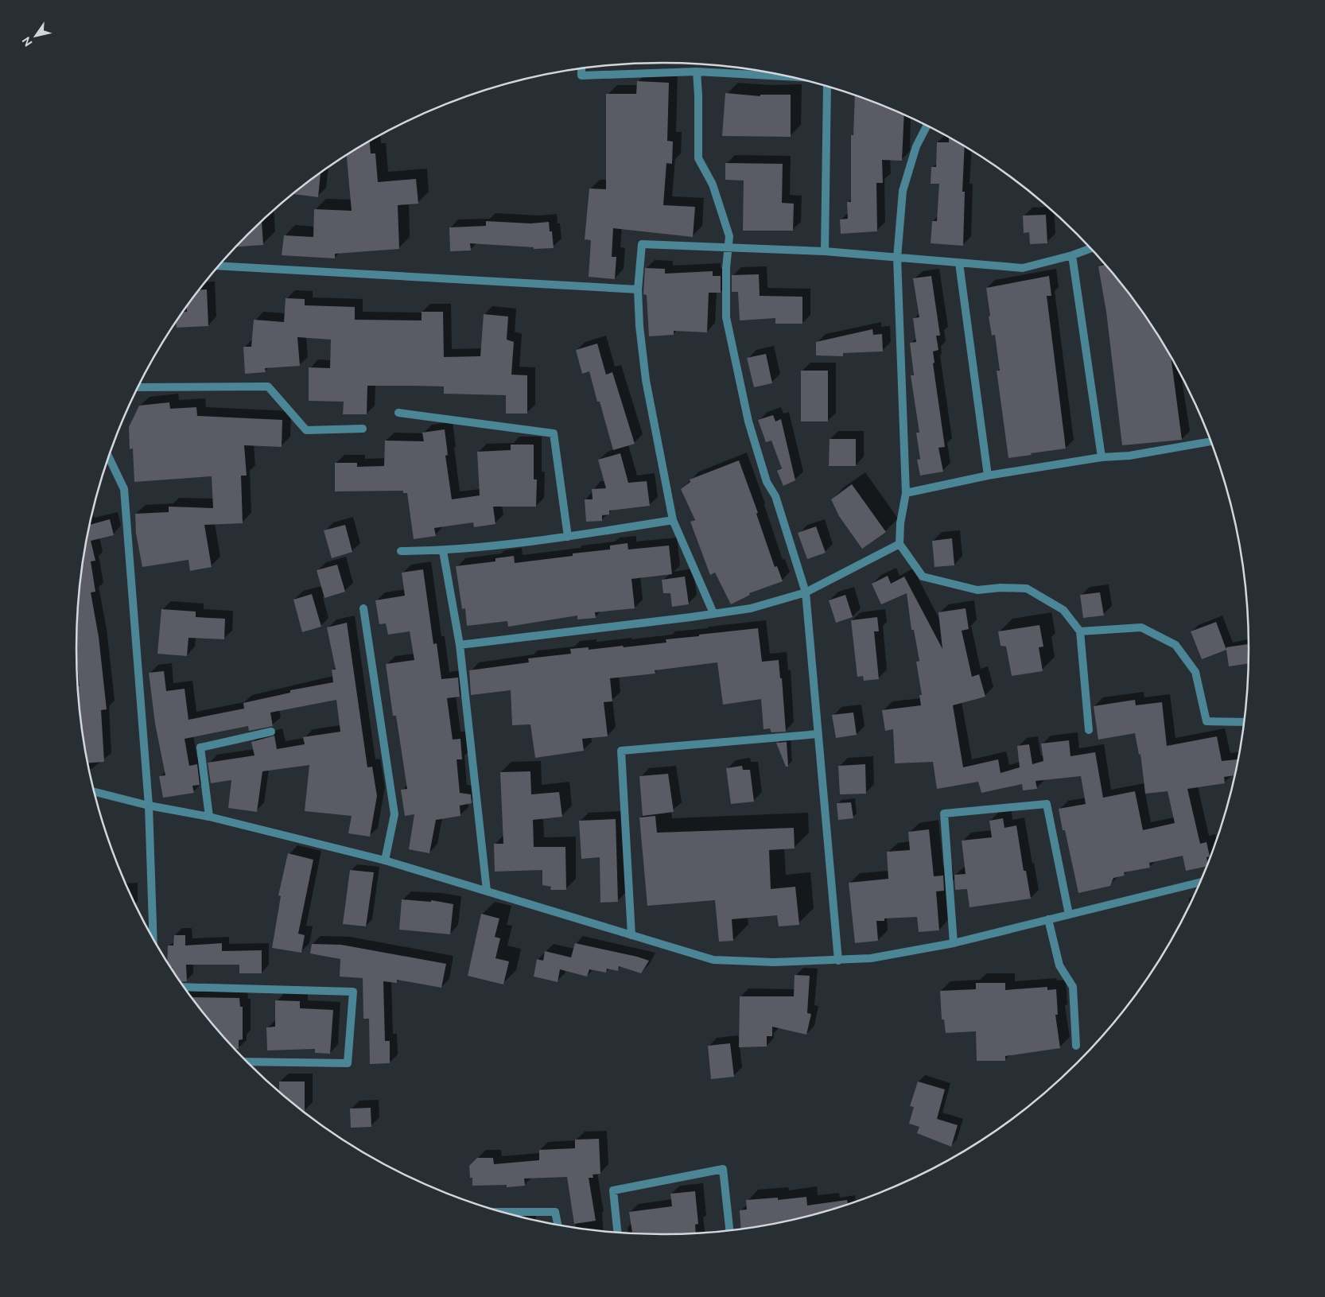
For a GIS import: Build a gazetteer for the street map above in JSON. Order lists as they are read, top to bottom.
{
  "north": "bottom left"
}
